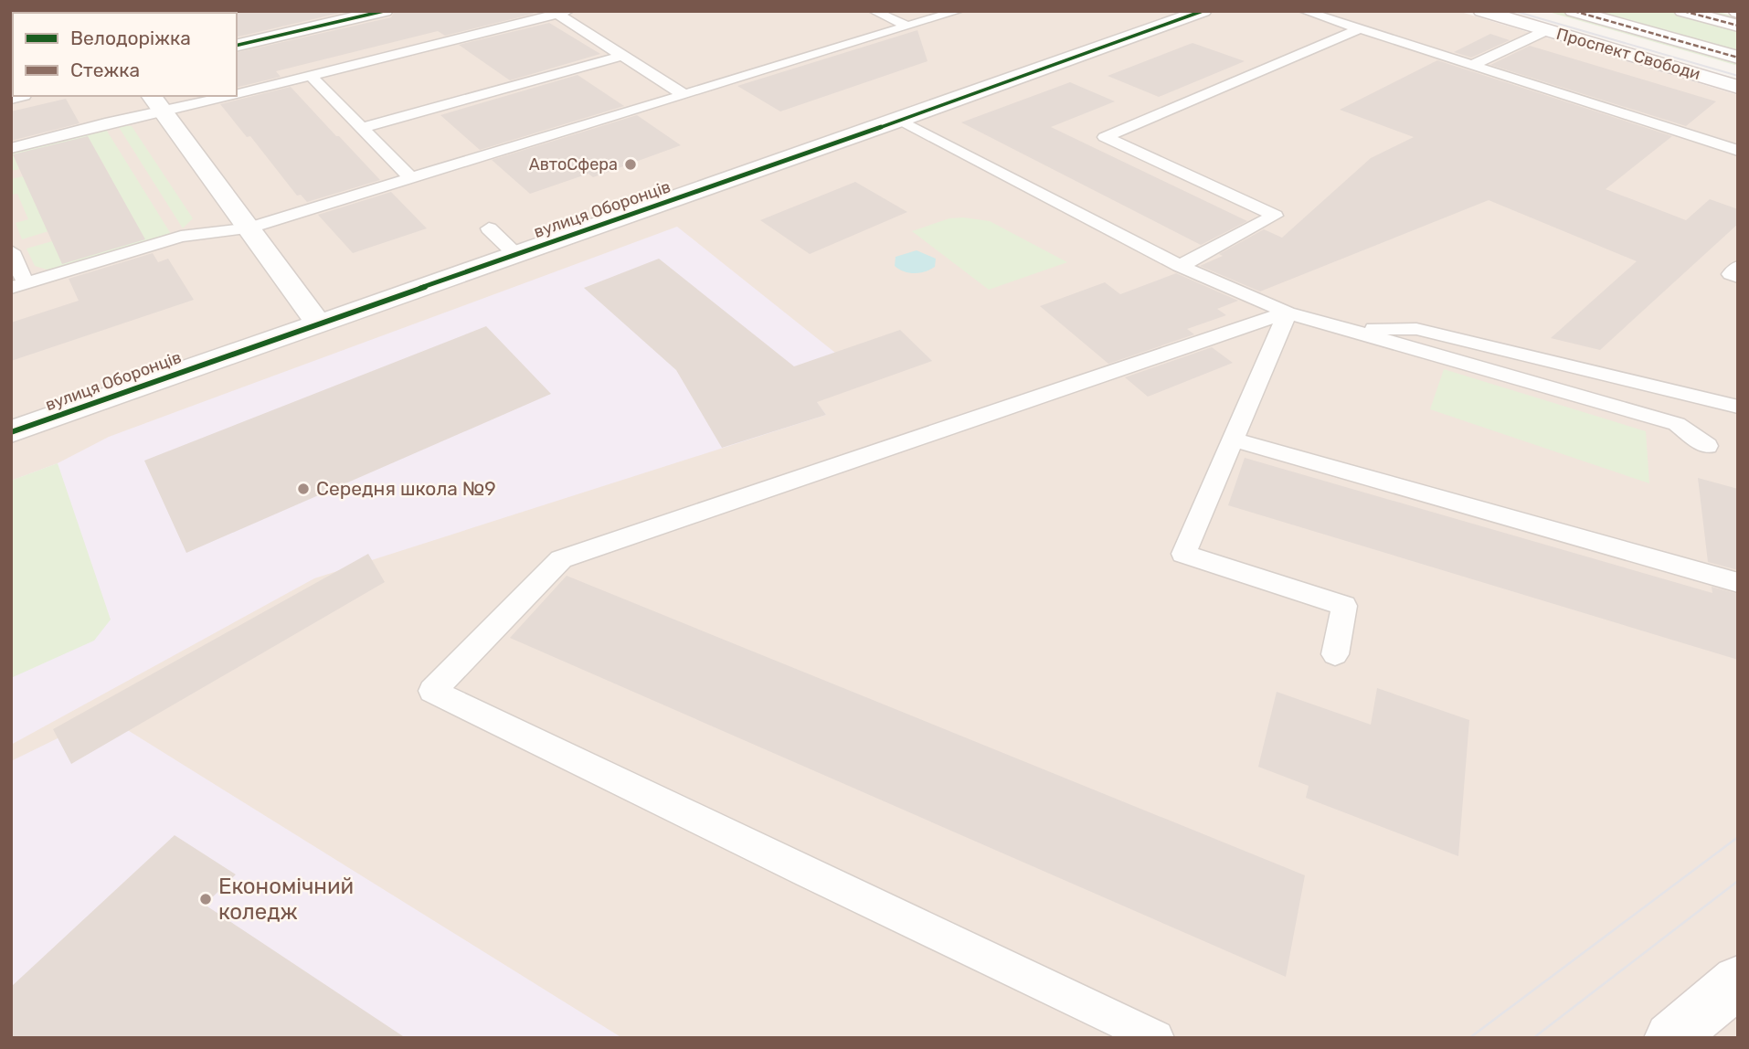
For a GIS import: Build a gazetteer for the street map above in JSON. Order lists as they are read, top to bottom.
{
  "streets": {
    "street": ["Проспект Свободи", "вулиця Оборонців"]
  },
  "places": ["АвтоСфера", "Середня школа №9", "Економічний коледж"],
  "legend": ["Велодоріжка", "Стежка"]
}
